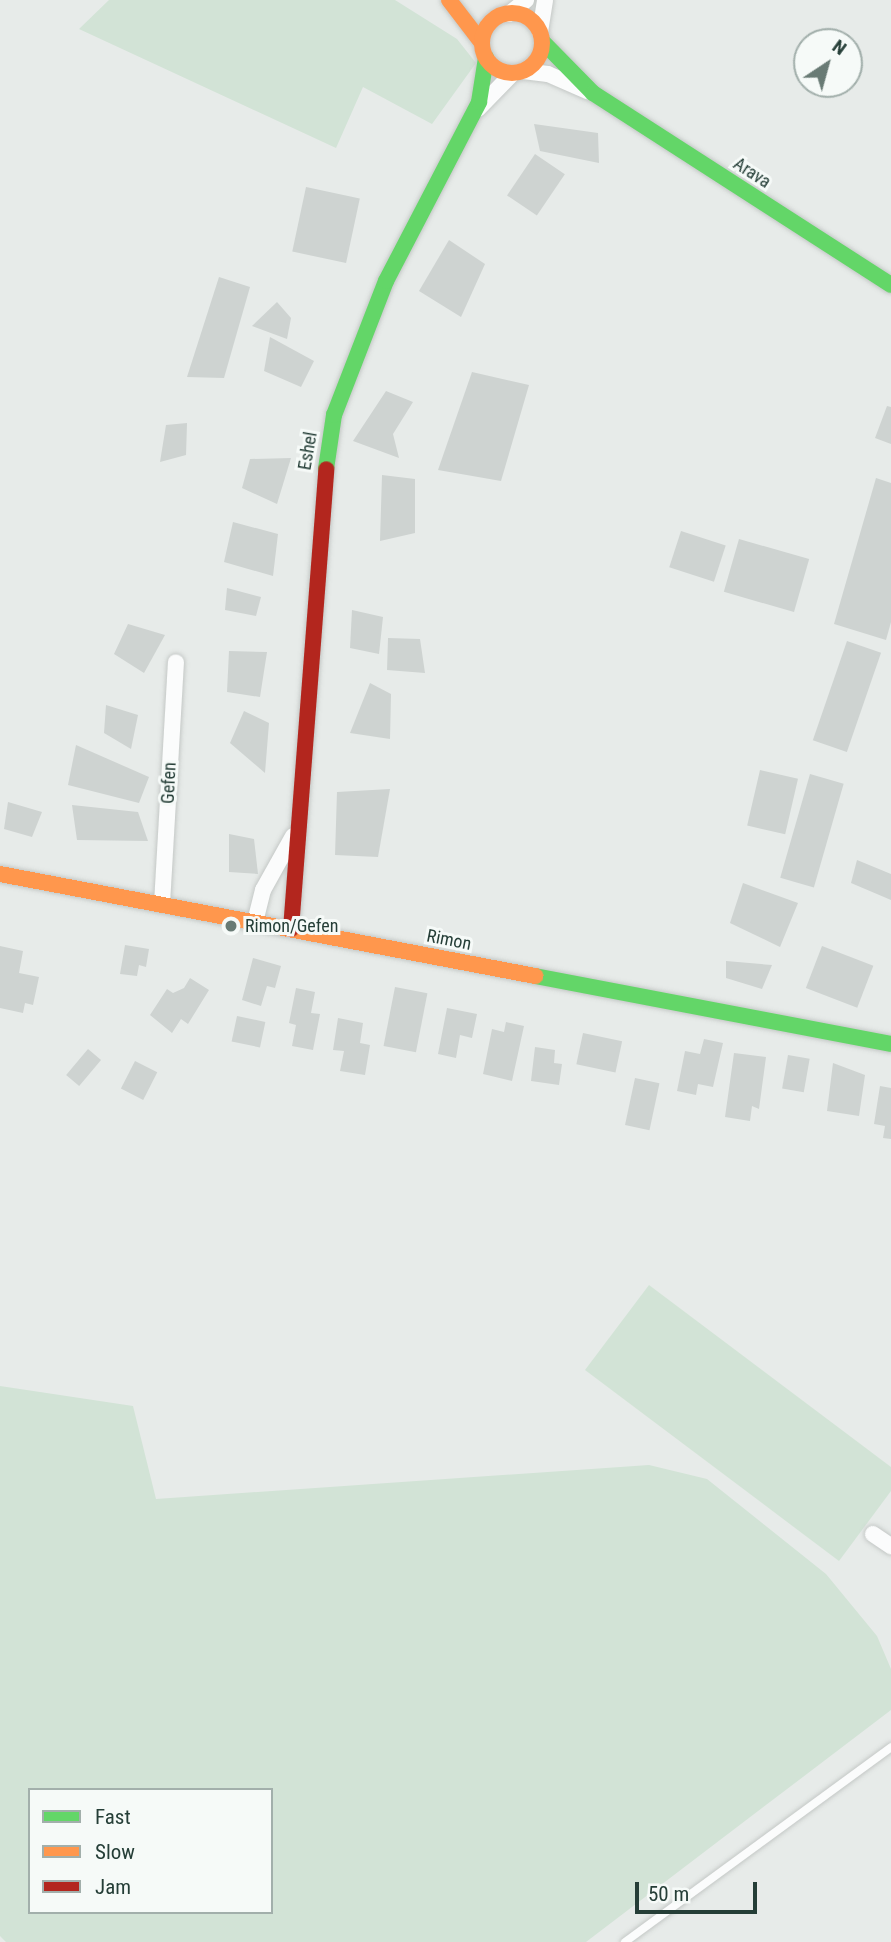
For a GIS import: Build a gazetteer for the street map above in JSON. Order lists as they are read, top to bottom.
{
  "streets": {
    "street": [
      "Arava",
      "Eshel",
      "Gefen",
      "Rimon"
    ]
  },
  "crossings": [
    ["Arava", "Eshel"],
    ["Eshel", "Rimon"],
    ["Gefen", "Rimon"]
  ],
  "places": ["Rimon/Gefen"],
  "legend": ["Fast", "Slow", "Jam"],
  "scale_bar": "50 m",
  "north": "top right"
}
